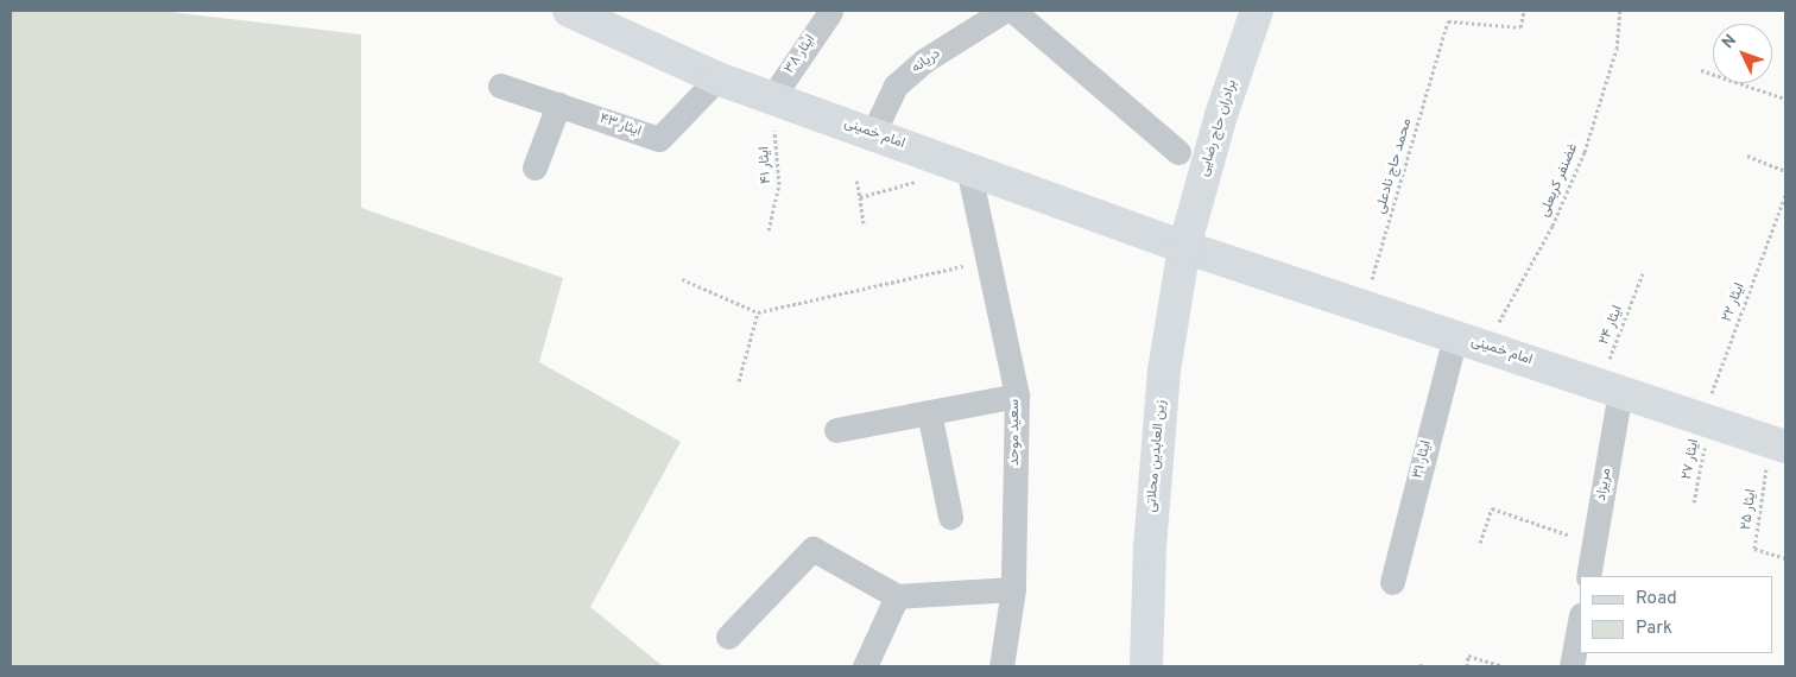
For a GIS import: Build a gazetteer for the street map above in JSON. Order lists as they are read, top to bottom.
{
  "streets": {
    "main road": ["برادران حاج رضایی", "امام خمینی", "زین العابدین محلاتی"],
    "street": [
      "ایثار ۳۸",
      "دریانه",
      "ایثار ۴۳",
      "سعید موحد",
      "ایثار ۳۱",
      "مریزاد"
    ],
    "path": [
      "ایثار ۴۱",
      "محمد حاج نادعلی",
      "غضنفر کربعلی",
      "ایثار ۲۲",
      "ایثار ۲۴",
      "ایثار ۲۷",
      "ایثار ۲۵"
    ]
  },
  "crossings": [
    ["ایثار ۳۸", "امام خمینی"],
    ["ایثار ۳۸", "ایثار ۴۱"],
    ["دریانه", "امام خمینی"],
    ["ایثار ۴۳", "امام خمینی"],
    ["برادران حاج رضایی", "امام خمینی"],
    ["برادران حاج رضایی", "زین العابدین محلاتی"],
    ["امام خمینی", "ایثار ۴۱"],
    ["امام خمینی", "محمد حاج نادعلی"],
    ["امام خمینی", "غضنفر کربعلی"],
    ["امام خمینی", "ایثار ۲۲"],
    ["امام خمینی", "ایثار ۲۴"],
    ["امام خمینی", "سعید موحد"],
    ["امام خمینی", "زین العابدین محلاتی"],
    ["امام خمینی", "ایثار ۳۱"],
    ["امام خمینی", "ایثار ۲۷"],
    ["امام خمینی", "مریزاد"],
    ["امام خمینی", "ایثار ۲۵"],
    ["ایثار ۲۲", "ایثار ۲۷"],
    ["ایثار ۲۴", "مریزاد"]
  ],
  "legend": ["Road", "Park"],
  "north": "top left"
}
